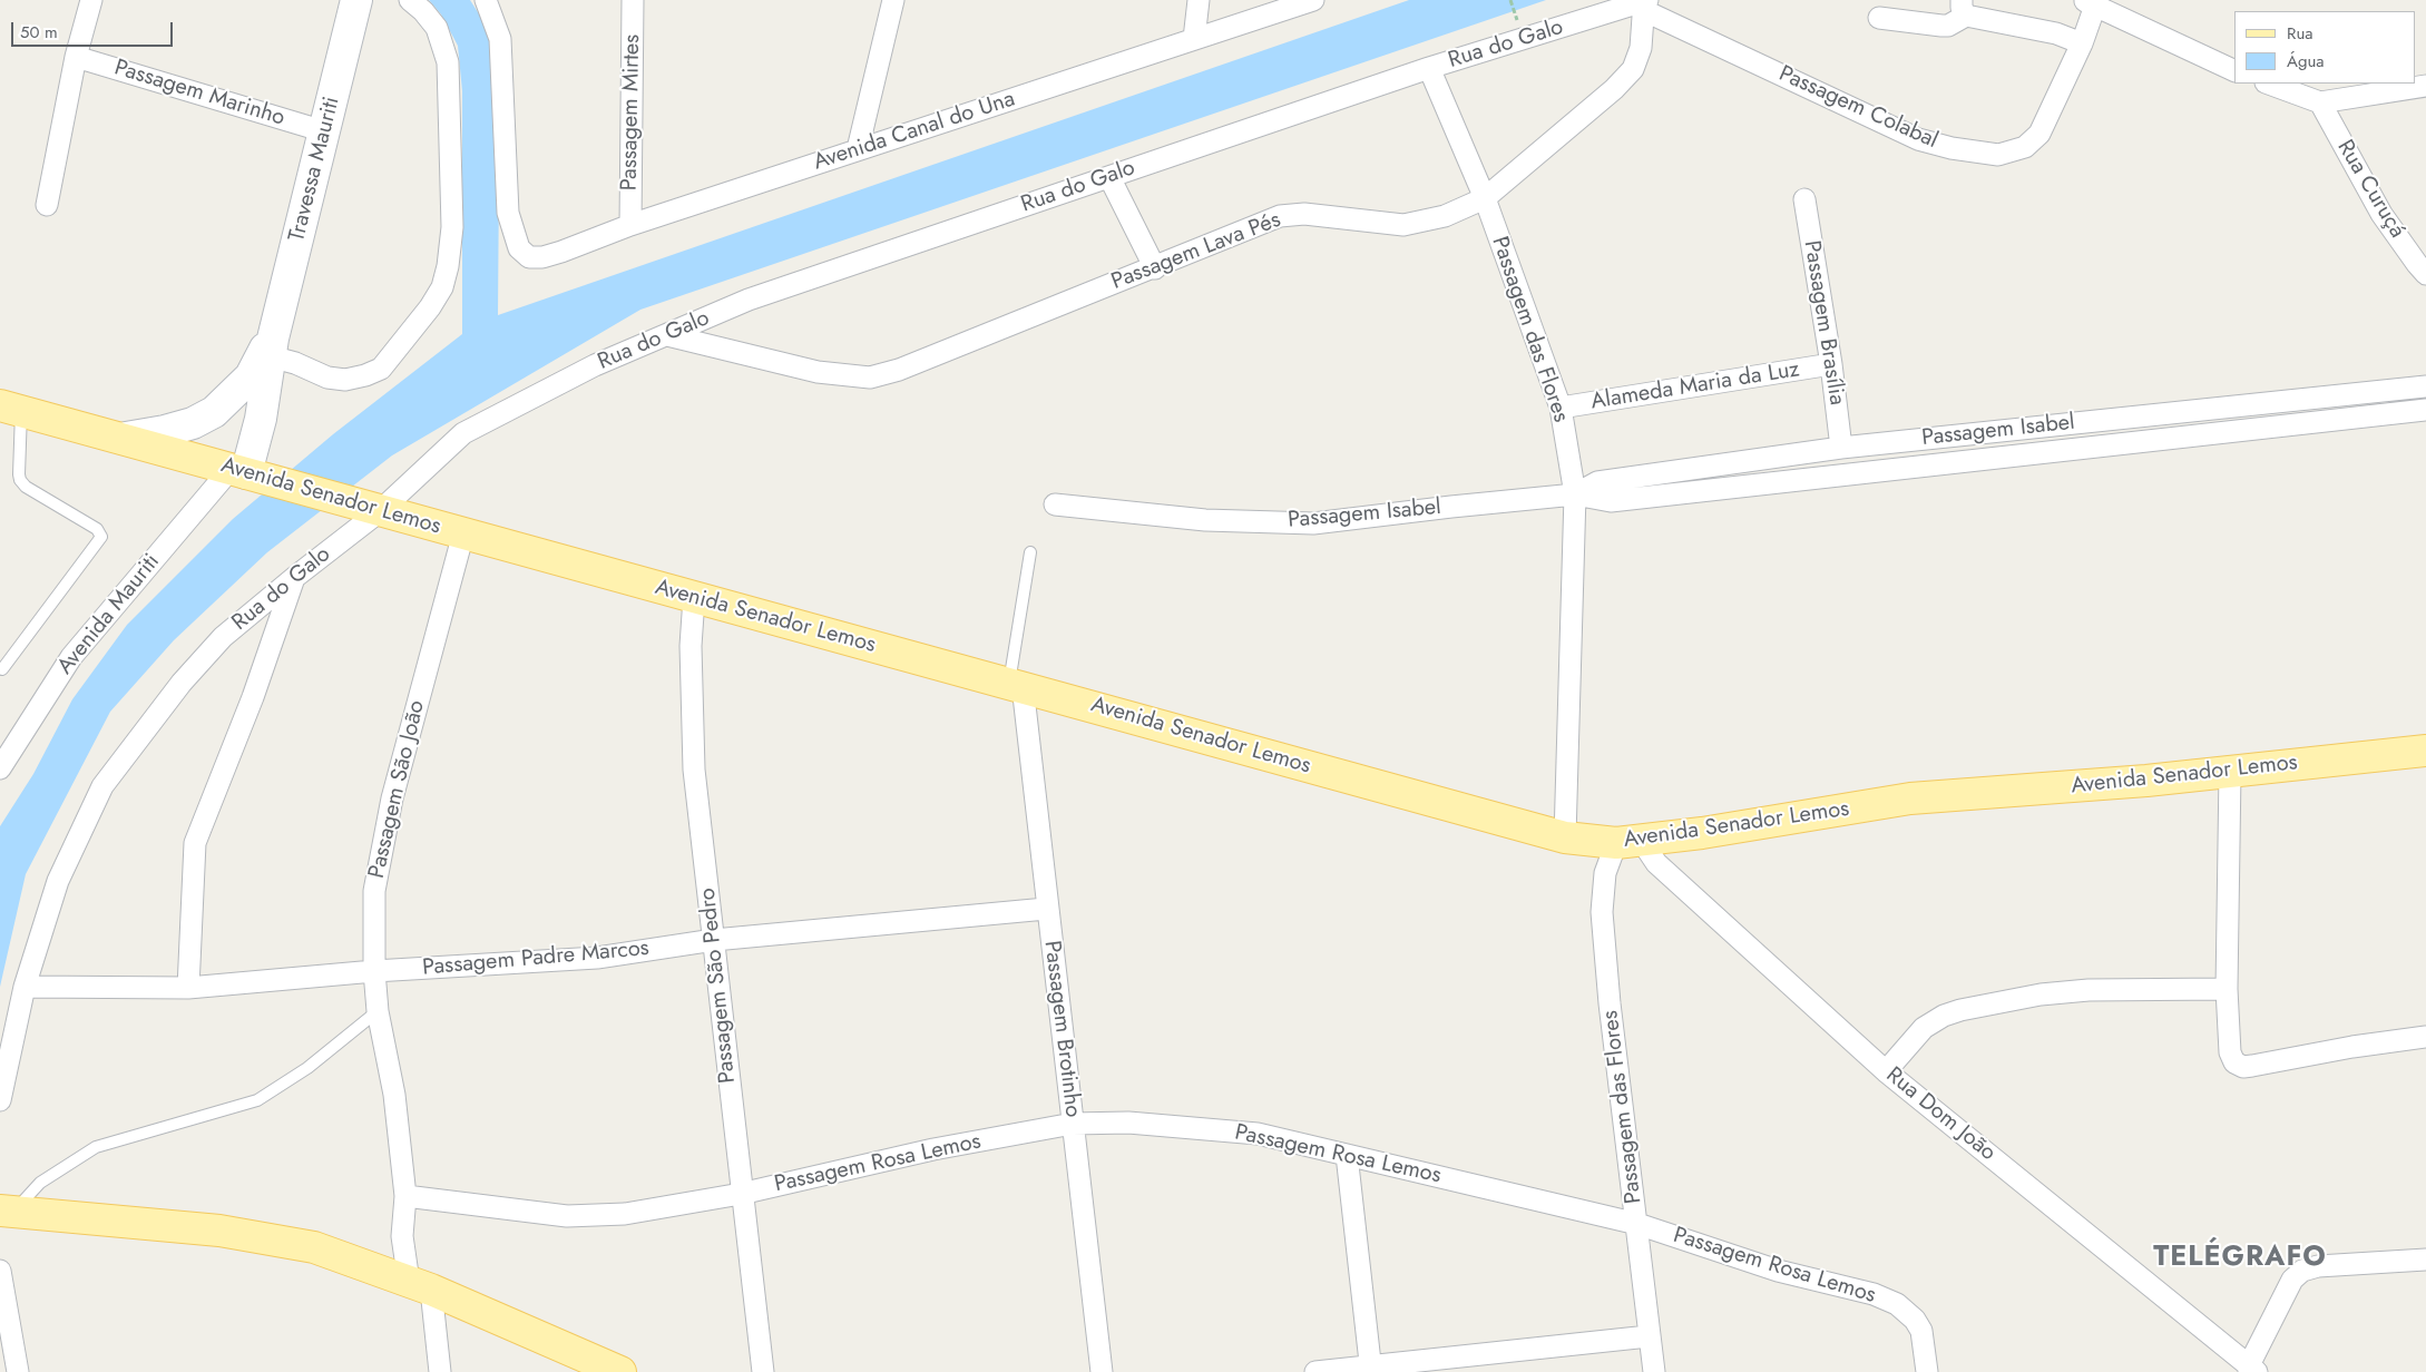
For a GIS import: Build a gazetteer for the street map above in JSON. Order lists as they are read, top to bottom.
{
  "streets": {
    "main road": ["Travessa Mauriti", "Avenida Senador Lemos"],
    "street": [
      "Rua do Galo",
      "Passagem Marinho",
      "Passagem Colabal",
      "Passagem Mirtes",
      "Avenida Canal do Una",
      "Rua Curuçá",
      "Passagem Lava Pés",
      "Passagem Brasília",
      "Passagem das Flores",
      "Alameda Maria da Luz",
      "Passagem Isabel",
      "Avenida Mauriti",
      "Passagem São João",
      "Passagem Padre Marcos",
      "Passagem São Pedro",
      "Passagem Brotinho",
      "Rua Dom João",
      "Passagem Rosa Lemos"
    ]
  },
  "crossings": [
    ["Rua do Galo", "Passagem Colabal"],
    ["Rua do Galo", "Passagem Lava Pés"],
    ["Rua do Galo", "Passagem das Flores"],
    ["Rua do Galo", "Avenida Senador Lemos"],
    ["Rua do Galo", "Passagem Padre Marcos"],
    ["Passagem Marinho", "Travessa Mauriti"],
    ["Passagem Colabal", "Passagem Lava Pés"],
    ["Passagem Mirtes", "Avenida Canal do Una"],
    ["Travessa Mauriti", "Avenida Senador Lemos"],
    ["Travessa Mauriti", "Avenida Mauriti"],
    ["Passagem Lava Pés", "Passagem das Flores"],
    ["Passagem Brasília", "Alameda Maria da Luz"],
    ["Passagem Brasília", "Passagem Isabel"],
    ["Passagem das Flores", "Alameda Maria da Luz"],
    ["Passagem das Flores", "Passagem Isabel"],
    ["Passagem das Flores", "Avenida Senador Lemos"],
    ["Passagem das Flores", "Rua Dom João"],
    ["Passagem das Flores", "Passagem Rosa Lemos"],
    ["Avenida Senador Lemos", "Avenida Mauriti"],
    ["Avenida Senador Lemos", "Passagem São João"],
    ["Avenida Senador Lemos", "Passagem São Pedro"],
    ["Avenida Senador Lemos", "Passagem Brotinho"],
    ["Avenida Senador Lemos", "Rua Dom João"],
    ["Passagem São João", "Passagem Padre Marcos"],
    ["Passagem São João", "Passagem Rosa Lemos"],
    ["Passagem Padre Marcos", "Passagem São Pedro"],
    ["Passagem Padre Marcos", "Passagem Brotinho"],
    ["Passagem São Pedro", "Passagem Rosa Lemos"],
    ["Passagem Brotinho", "Passagem Rosa Lemos"]
  ],
  "districts": ["TELÉGRAFO"],
  "legend": ["Rua", "Água"],
  "scale_bar": "50 m"
}
